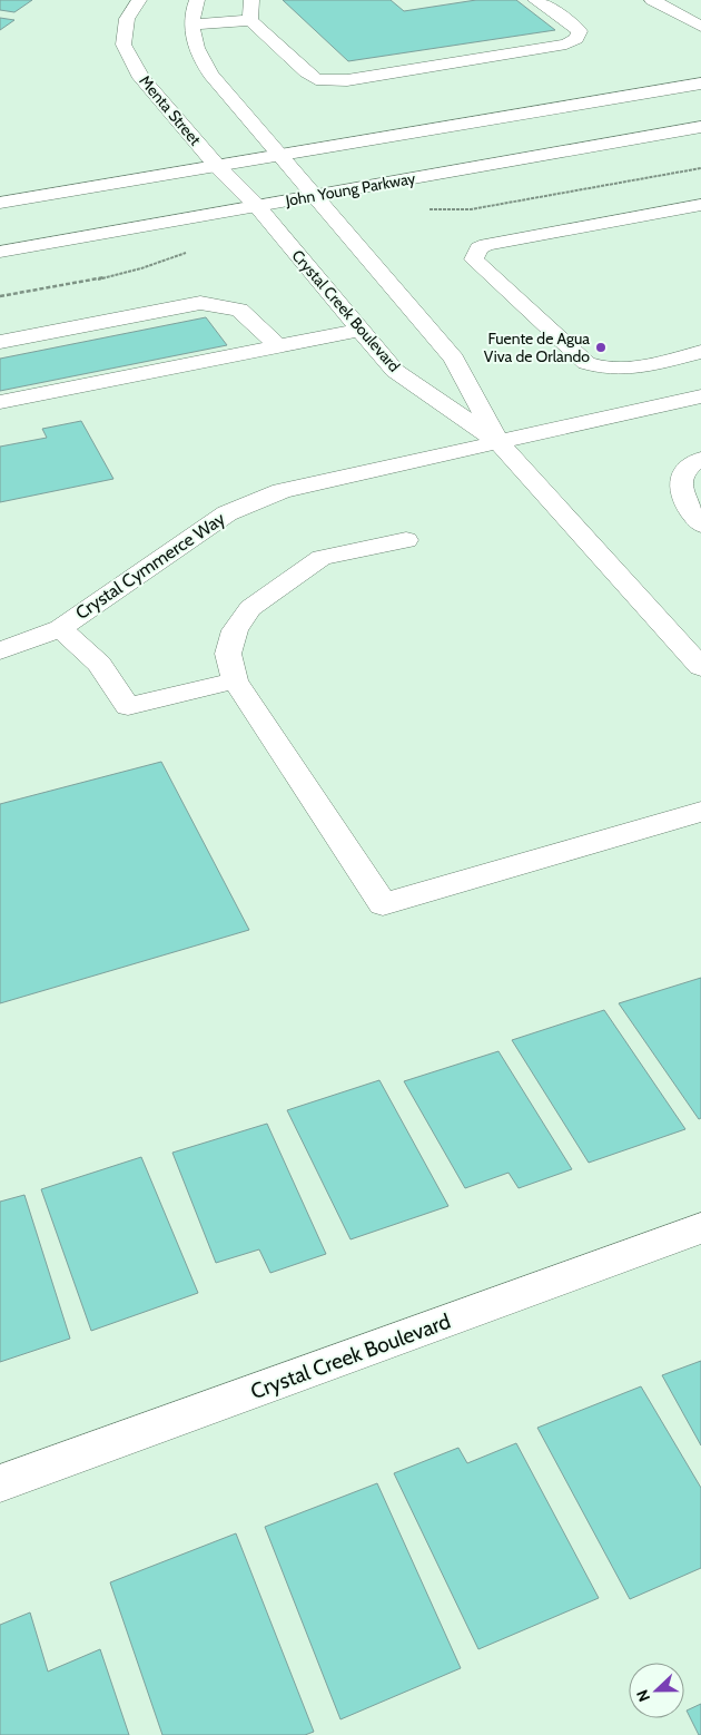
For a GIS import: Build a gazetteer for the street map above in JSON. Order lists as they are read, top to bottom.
{
  "streets": {
    "main road": [
      "Menta Street",
      "John Young Parkway",
      "Crystal Creek Boulevard",
      "Crystal Cymmerce Way"
    ]
  },
  "crossings": [
    ["Menta Street", "John Young Parkway"],
    ["Menta Street", "Crystal Creek Boulevard"],
    ["John Young Parkway", "Crystal Creek Boulevard"],
    ["Crystal Creek Boulevard", "Crystal Cymmerce Way"]
  ],
  "places": ["Fuente de Agua Viva de Orlando"],
  "north": "left"
}
